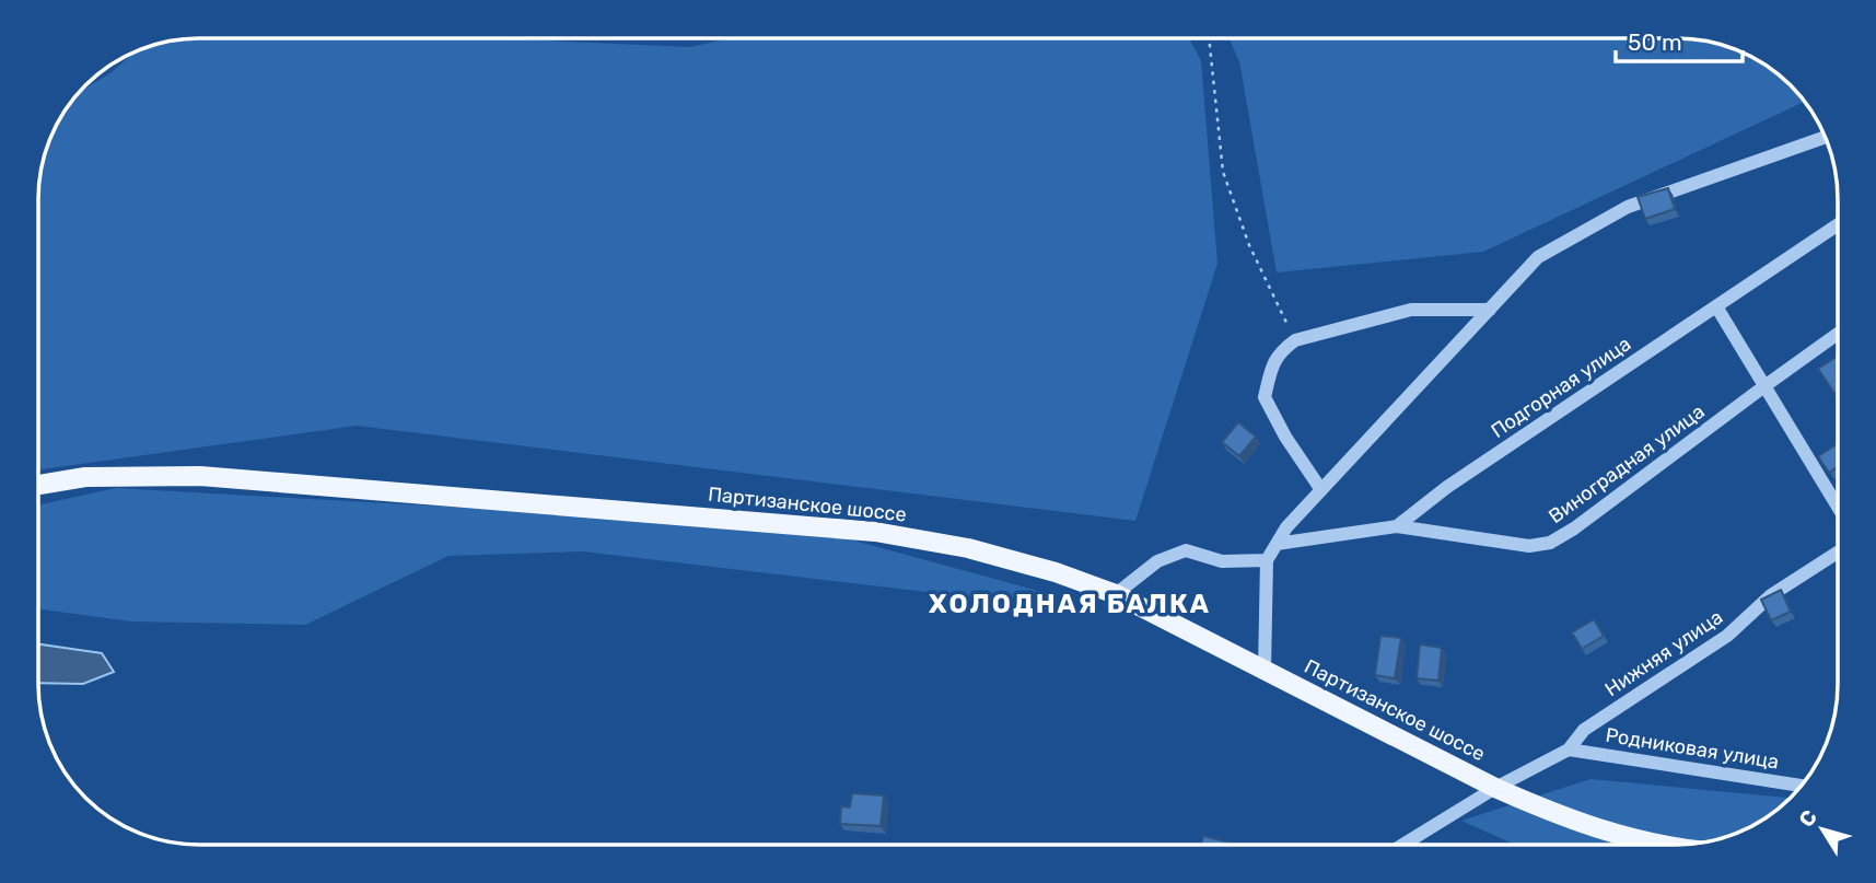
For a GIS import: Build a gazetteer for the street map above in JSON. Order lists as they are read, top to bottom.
{
  "streets": {
    "main road": ["Партизанское шоссе"],
    "street": [
      "Подгорная улица",
      "Виноградная улица",
      "Нижняя улица",
      "Родниковая улица"
    ]
  },
  "crossings": [
    ["Подгорная улица", "Виноградная улица"],
    ["Партизанское шоссе", "Нижняя улица"],
    ["Нижняя улица", "Родниковая улица"]
  ],
  "districts": ["ХОЛОДНАЯ БАЛКА"],
  "scale_bar": "50 m",
  "north": "top left"
}
